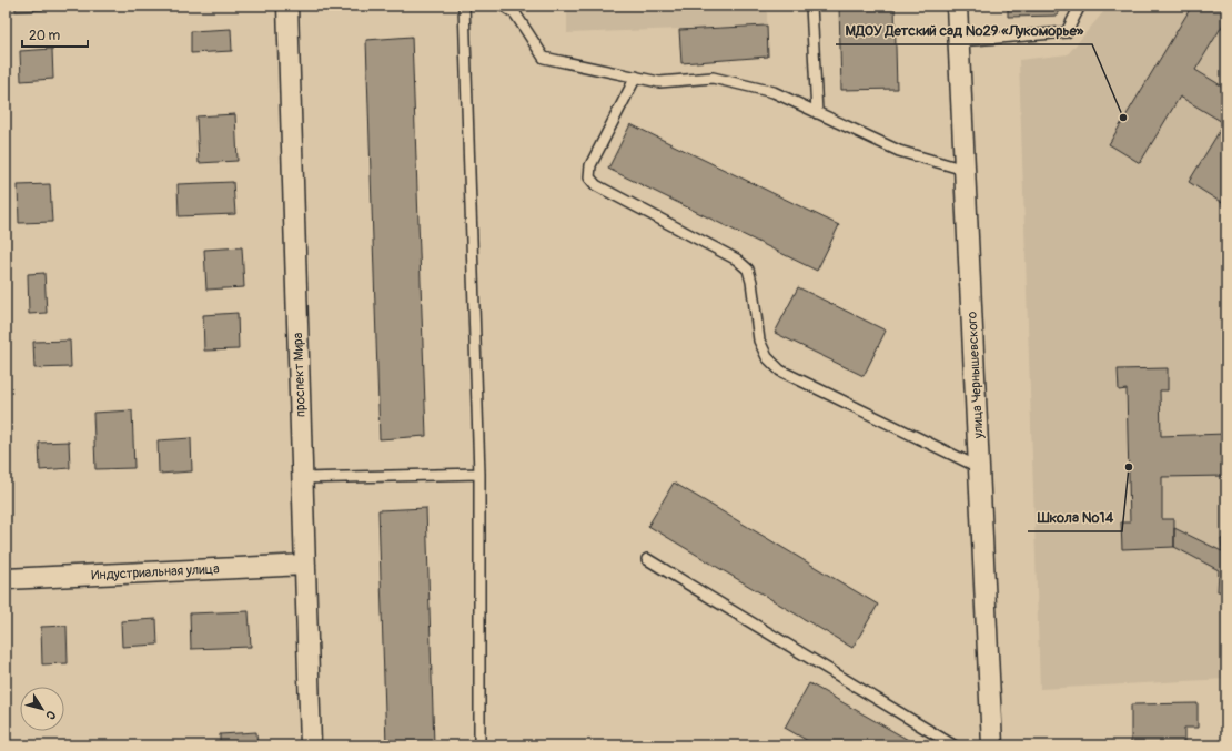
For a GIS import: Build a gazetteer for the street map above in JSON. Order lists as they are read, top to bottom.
{
  "streets": {
    "street": ["проспект Мира", "улица Чернышевского", "Индустриальная улица"]
  },
  "crossings": [
    ["проспект Мира", "Индустриальная улица"]
  ],
  "places": ["МДОУ Детский сад №29 «Лукоморье»", "Школа №14"],
  "scale_bar": "20 m",
  "north": "bottom right"
}
